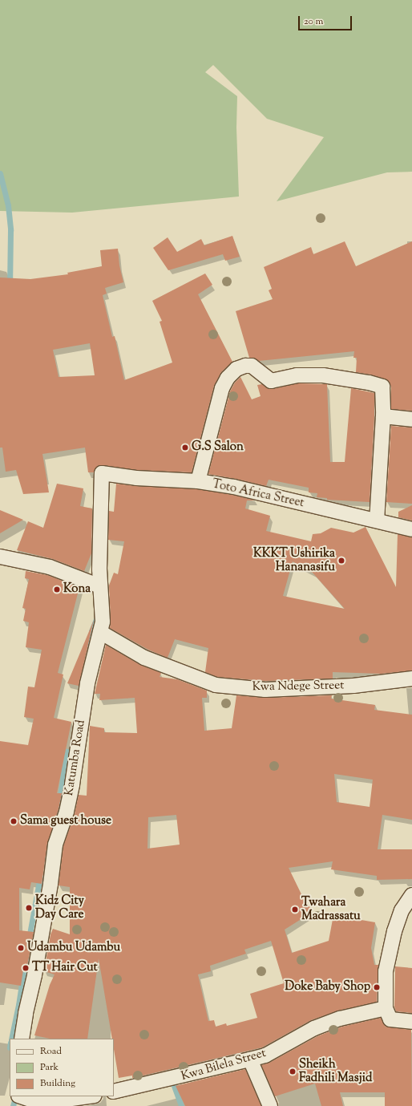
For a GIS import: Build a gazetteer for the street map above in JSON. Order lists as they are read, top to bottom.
{
  "streets": {
    "street": [
      "Toto Africa Street",
      "Kwa Ndege Street",
      "Katumba Road",
      "Kwa Bilela Street"
    ]
  },
  "crossings": [
    ["Toto Africa Street", "Katumba Road"],
    ["Kwa Ndege Street", "Katumba Road"]
  ],
  "places": [
    "G.S Salon",
    "KKKT Ushirika Hananasifu",
    "Kona",
    "Sama guest house",
    "Kidz City Day Care",
    "Twahara Madrassatu",
    "Udambu Udambu",
    "TT Hair Cut",
    "Doke Baby Shop",
    "Sheikh Fadhili Masjid"
  ],
  "legend": ["Road", "Park", "Building"],
  "scale_bar": "20 m"
}
